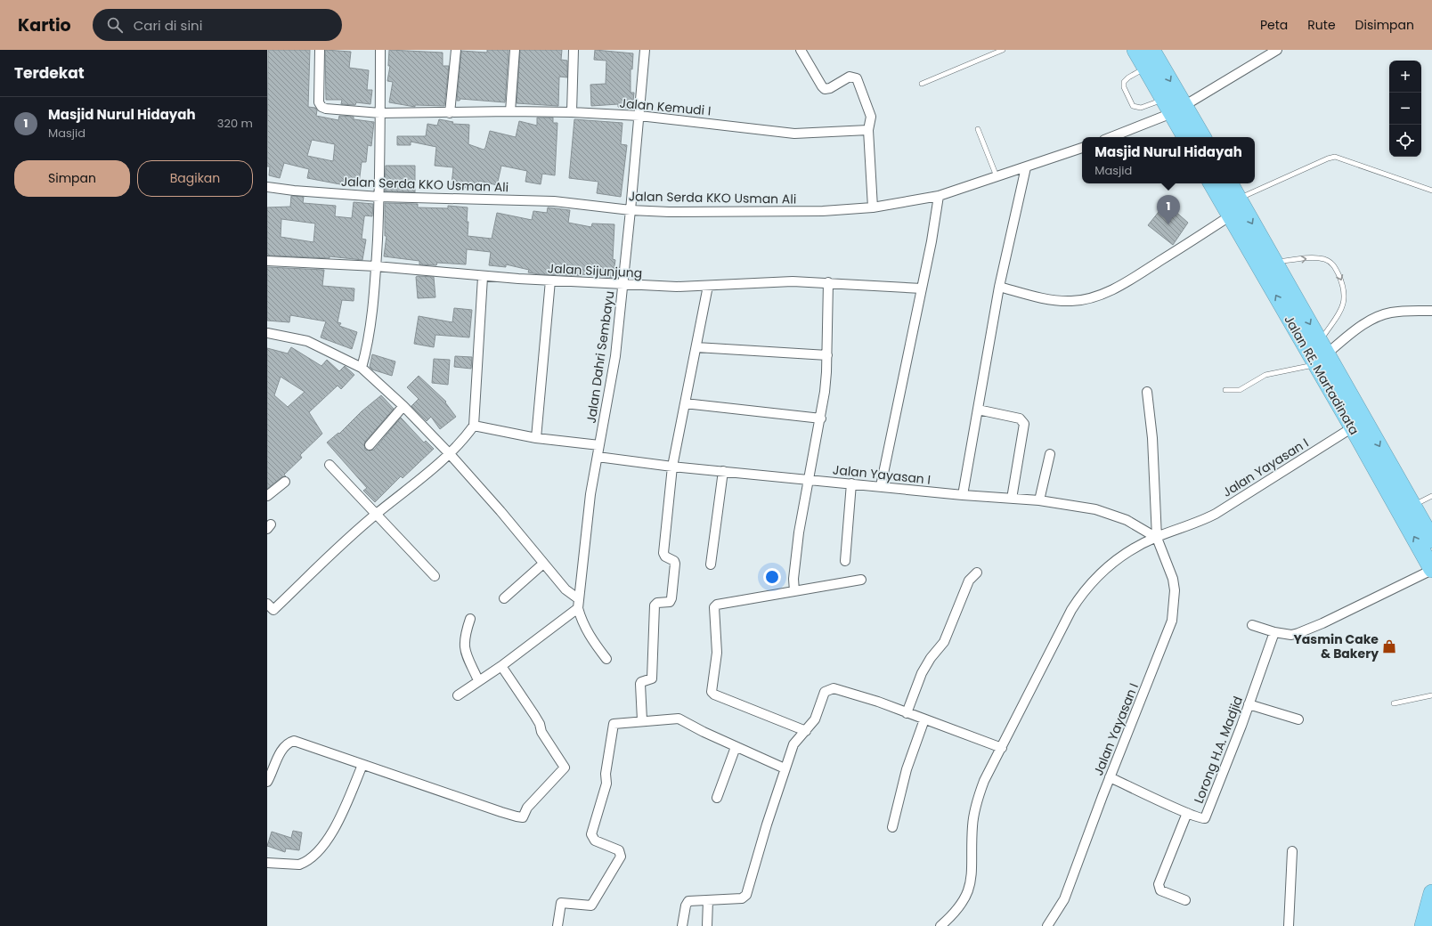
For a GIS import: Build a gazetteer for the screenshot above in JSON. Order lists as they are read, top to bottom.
{
  "streets": {
    "highway": ["Jalan RE. Martadinata"],
    "street": [
      "Jalan Kemudi I",
      "Jalan Serda KKO Usman Ali",
      "Jalan Sijunjung",
      "Jalan Dahri Sembayu",
      "Jalan Yayasan I",
      "Lorong H.A. Madjid"
    ]
  },
  "crossings": [
    ["Jalan Kemudi I", "Jalan Dahri Sembayu"],
    ["Jalan Serda KKO Usman Ali", "Jalan Dahri Sembayu"],
    ["Jalan Sijunjung", "Jalan Dahri Sembayu"],
    ["Jalan Dahri Sembayu", "Jalan Yayasan I"],
    ["Jalan RE. Martadinata", "Jalan Yayasan I"],
    ["Jalan Yayasan I", "Lorong H.A. Madjid"]
  ],
  "places": {
    "shop": ["Yasmin Cake & Bakery"]
  },
  "page": {
    "header": "Kartio",
    "search": "Cari di sini",
    "nav": ["Peta", "Rute", "Disimpan"],
    "heading": "Terdekat",
    "map_buttons": ["+", "−"],
    "list": [
      {
        "mark": "1",
        "name": "Masjid Nurul Hidayah",
        "note": "Masjid",
        "value": "320 m"
      }
    ],
    "popup": ["Masjid Nurul Hidayah", "Masjid"],
    "buttons": ["Simpan", "Bagikan"],
    "pins": "1"
  }
}
